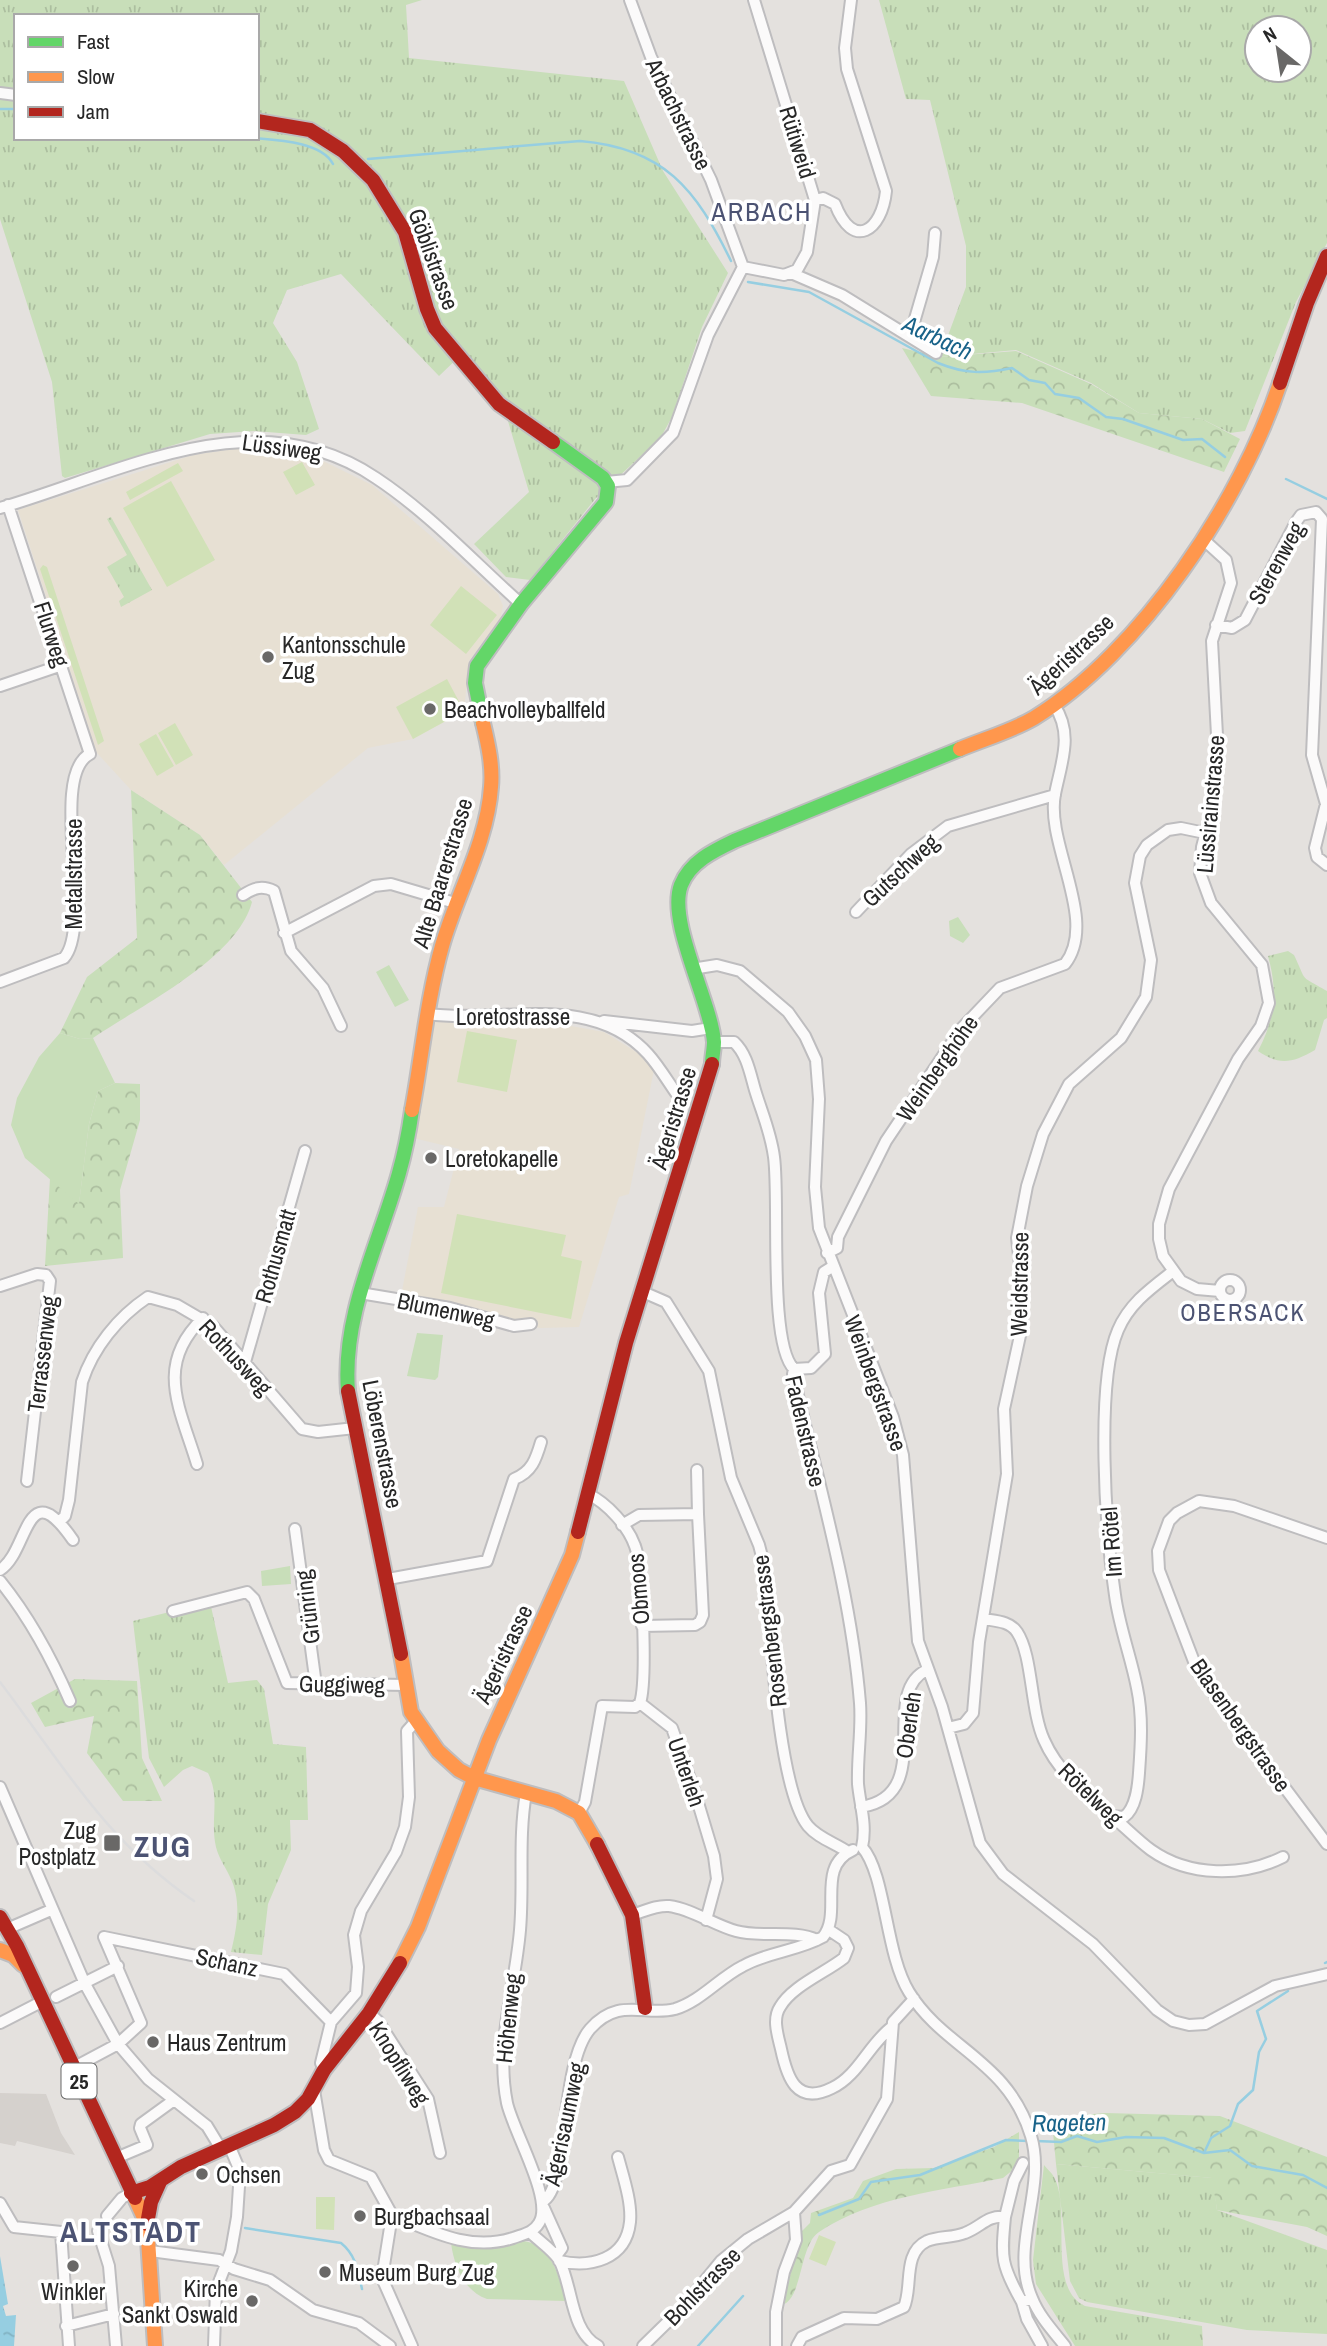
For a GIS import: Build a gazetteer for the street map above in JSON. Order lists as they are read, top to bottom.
{
  "streets": {
    "main road": [
      "Göblistrasse",
      "Ägeristrasse",
      "Alte Baarerstrasse",
      "Löberenstrasse",
      "25"
    ],
    "street": [
      "Arbachstrasse",
      "Rütiweid",
      "Lüssiweg",
      "Sterenweg",
      "Flurweg",
      "Lüssirainstrasse",
      "Gutschweg",
      "Metallstrasse",
      "Loretostrasse",
      "Weinberghöhe",
      "Rothusmatt",
      "Weidstrasse",
      "Blumenweg",
      "Terrassenweg",
      "Rothusweg",
      "Weinbergstrasse",
      "Fadenstrasse",
      "Im Rötel",
      "Obmoos",
      "Grünring",
      "Rosenbergstrasse",
      "Guggiweg",
      "Oberleh",
      "Blasenbergstrasse",
      "Unterleh",
      "Rötelweg",
      "Schanz",
      "Höhenweg",
      "Knopfliweg",
      "Ägerisaumweg",
      "Bohlstrasse"
    ]
  },
  "crossings": [
    ["Göblistrasse", "Alte Baarerstrasse"],
    ["Lüssiweg", "Flurweg"],
    ["Lüssiweg", "Alte Baarerstrasse"],
    ["Sterenweg", "Lüssirainstrasse"],
    ["Flurweg", "Metallstrasse"],
    ["Ägeristrasse", "Lüssirainstrasse"],
    ["Ägeristrasse", "Loretostrasse"],
    ["Ägeristrasse", "Weinbergstrasse"],
    ["Ägeristrasse", "Fadenstrasse"],
    ["Ägeristrasse", "Löberenstrasse"],
    ["Ägeristrasse", "Obmoos"],
    ["Ägeristrasse", "Rosenbergstrasse"],
    ["Ägeristrasse", "Knopfliweg"],
    ["Ägeristrasse", "25"],
    ["Lüssirainstrasse", "Weidstrasse"],
    ["Lüssirainstrasse", "Im Rötel"],
    ["Gutschweg", "Weinberghöhe"],
    ["Alte Baarerstrasse", "Loretostrasse"],
    ["Alte Baarerstrasse", "Löberenstrasse"],
    ["Loretostrasse", "Fadenstrasse"],
    ["Loretostrasse", "Löberenstrasse"],
    ["Weinberghöhe", "Weinbergstrasse"],
    ["Rothusmatt", "Rothusweg"],
    ["Weidstrasse", "Weinbergstrasse"],
    ["Weidstrasse", "Rötelweg"],
    ["Blumenweg", "Löberenstrasse"],
    ["Rothusweg", "Löberenstrasse"],
    ["Weinbergstrasse", "Oberleh"],
    ["Fadenstrasse", "Oberleh"],
    ["Löberenstrasse", "Guggiweg"],
    ["Löberenstrasse", "Höhenweg"],
    ["Im Rötel", "Rötelweg"],
    ["Obmoos", "Unterleh"],
    ["Grünring", "Guggiweg"],
    ["Höhenweg", "Ägerisaumweg"]
  ],
  "districts": [
    "ARBACH",
    "OBERSACK",
    "ZUG",
    "ALTSTADT"
  ],
  "water": ["Aarbach", "Rageten"],
  "places": {
    "other": [
      "Kantonsschule Zug",
      "Beachvolleyballfeld",
      "Loretokapelle",
      "Haus Zentrum",
      "Ochsen",
      "Burgbachsaal",
      "Winkler",
      "Museum Burg Zug",
      "Kirche Sankt Oswald"
    ],
    "transit": ["Zug Postplatz"]
  },
  "legend": ["Fast", "Slow", "Jam"],
  "north": "top left"
}
